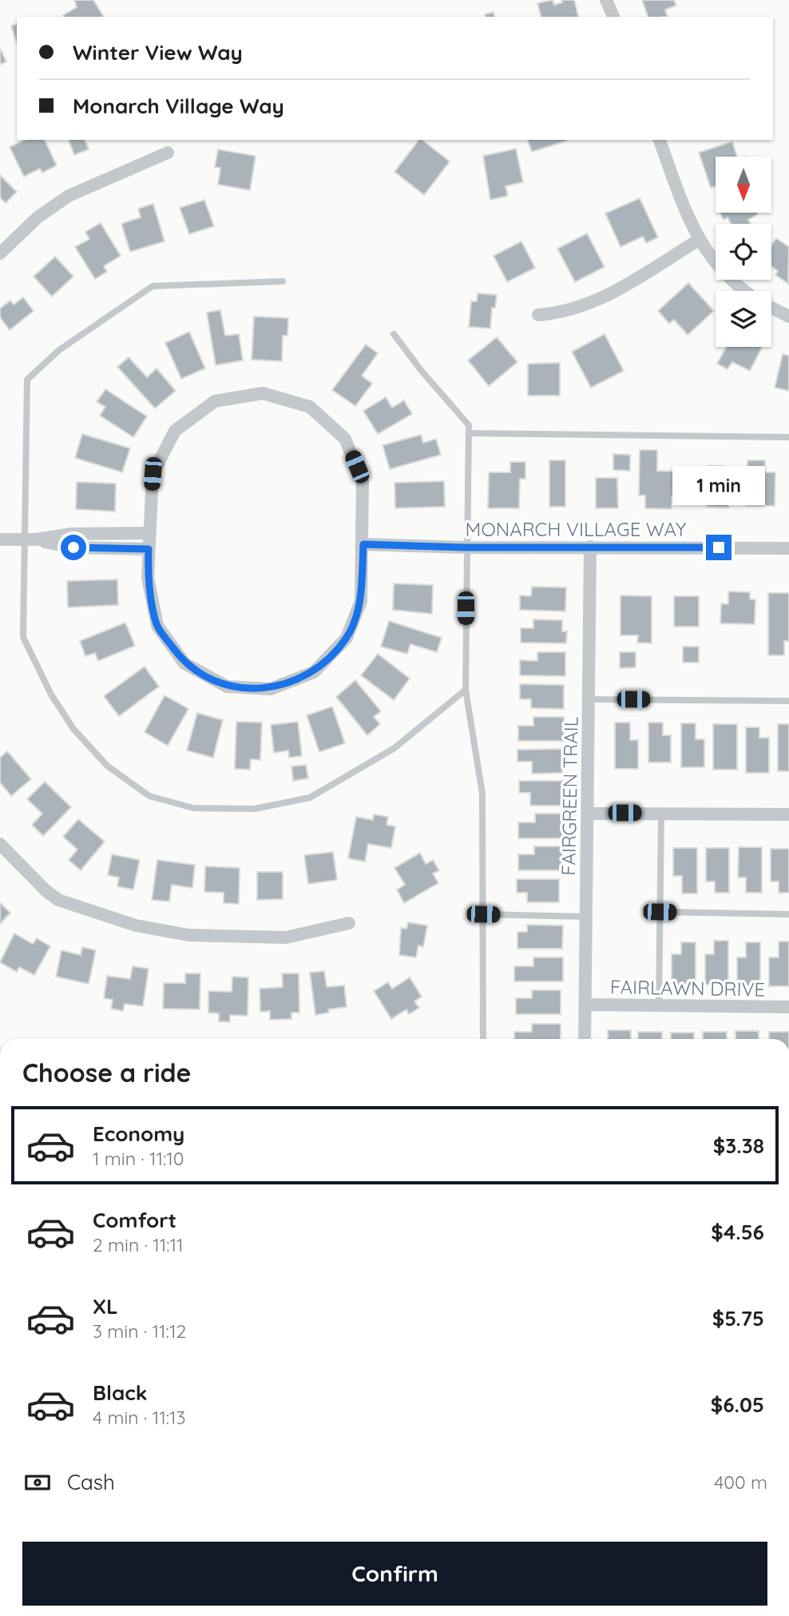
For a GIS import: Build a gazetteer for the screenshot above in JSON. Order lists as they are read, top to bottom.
{
  "streets": {
    "street": ["MONARCH VILLAGE WAY", "FAIRGREEN TRAIL", "FAIRLAWN DRIVE"]
  },
  "crossings": [
    ["MONARCH VILLAGE WAY", "FAIRGREEN TRAIL"],
    ["FAIRGREEN TRAIL", "FAIRLAWN DRIVE"]
  ],
  "north": "bottom",
  "page": {
    "banner": ["Winter View Way", "Monarch Village Way"],
    "bubble": "1 min",
    "heading": "Choose a ride",
    "list": [
      {
        "name": "Economy",
        "note": "1 min · 11:10",
        "value": "$3.38"
      },
      {
        "name": "Comfort",
        "note": "2 min · 11:11",
        "value": "$4.56"
      },
      {
        "name": "XL",
        "note": "3 min · 11:12",
        "value": "$5.75"
      },
      {
        "name": "Black",
        "note": "4 min · 11:13",
        "value": "$6.05"
      }
    ],
    "pay": ["Cash", "400 m"],
    "buttons": "Confirm"
  }
}
